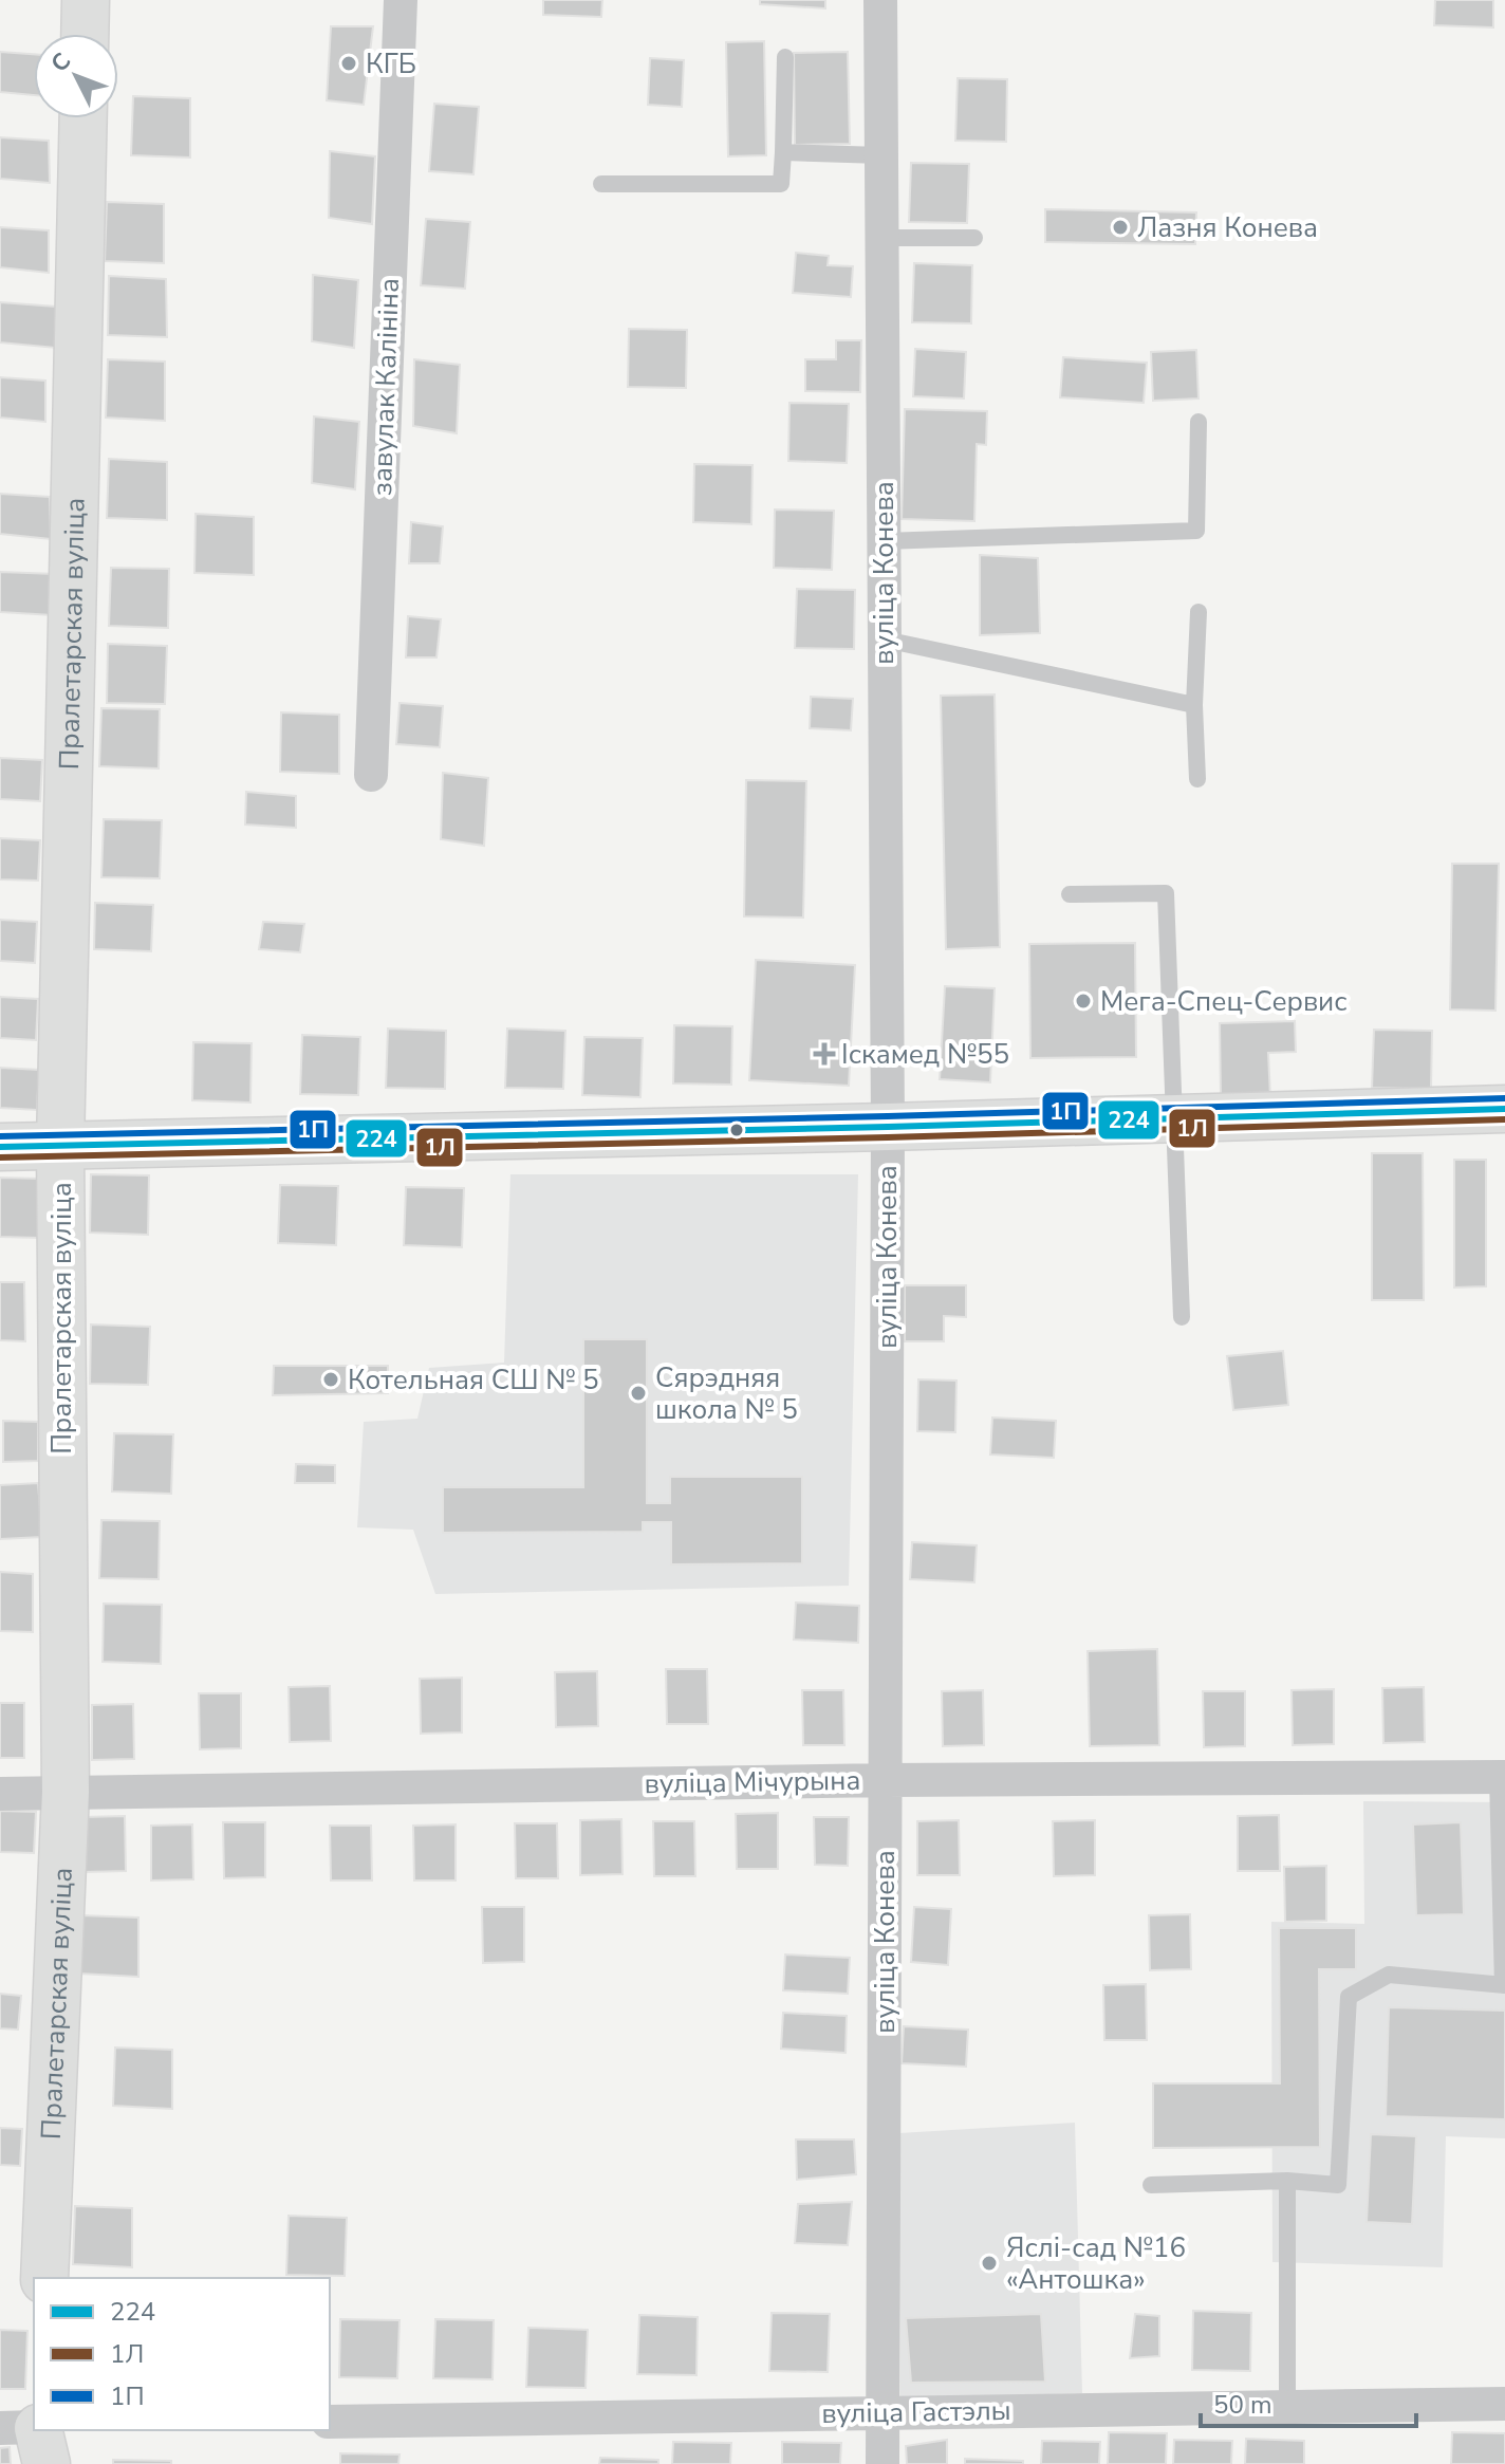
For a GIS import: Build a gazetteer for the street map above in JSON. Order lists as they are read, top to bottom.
{
  "streets": {
    "street": [
      "завулак Калініна",
      "вуліца Конева",
      "Пралетарская вуліца",
      "вуліца Мічурына",
      "вуліца Гастэлы"
    ]
  },
  "crossings": [
    ["вуліца Конева", "вуліца Мічурына"],
    ["вуліца Конева", "вуліца Гастэлы"],
    ["Пралетарская вуліца", "вуліца Мічурына"]
  ],
  "places": {
    "other": [
      "КГБ",
      "Лазня Конева",
      "Мега-Спец-Сервис",
      "Котельная СШ № 5",
      "Сярэдняя школа № 5",
      "Яслі-сад №16 «Антошка»"
    ],
    "health": ["Іскамед №55"]
  },
  "lines": ["transit line 1П", "transit line 224", "transit line 1Л"],
  "legend": ["224", "1Л", "1П"],
  "scale_bar": "50 m",
  "north": "top left"
}
